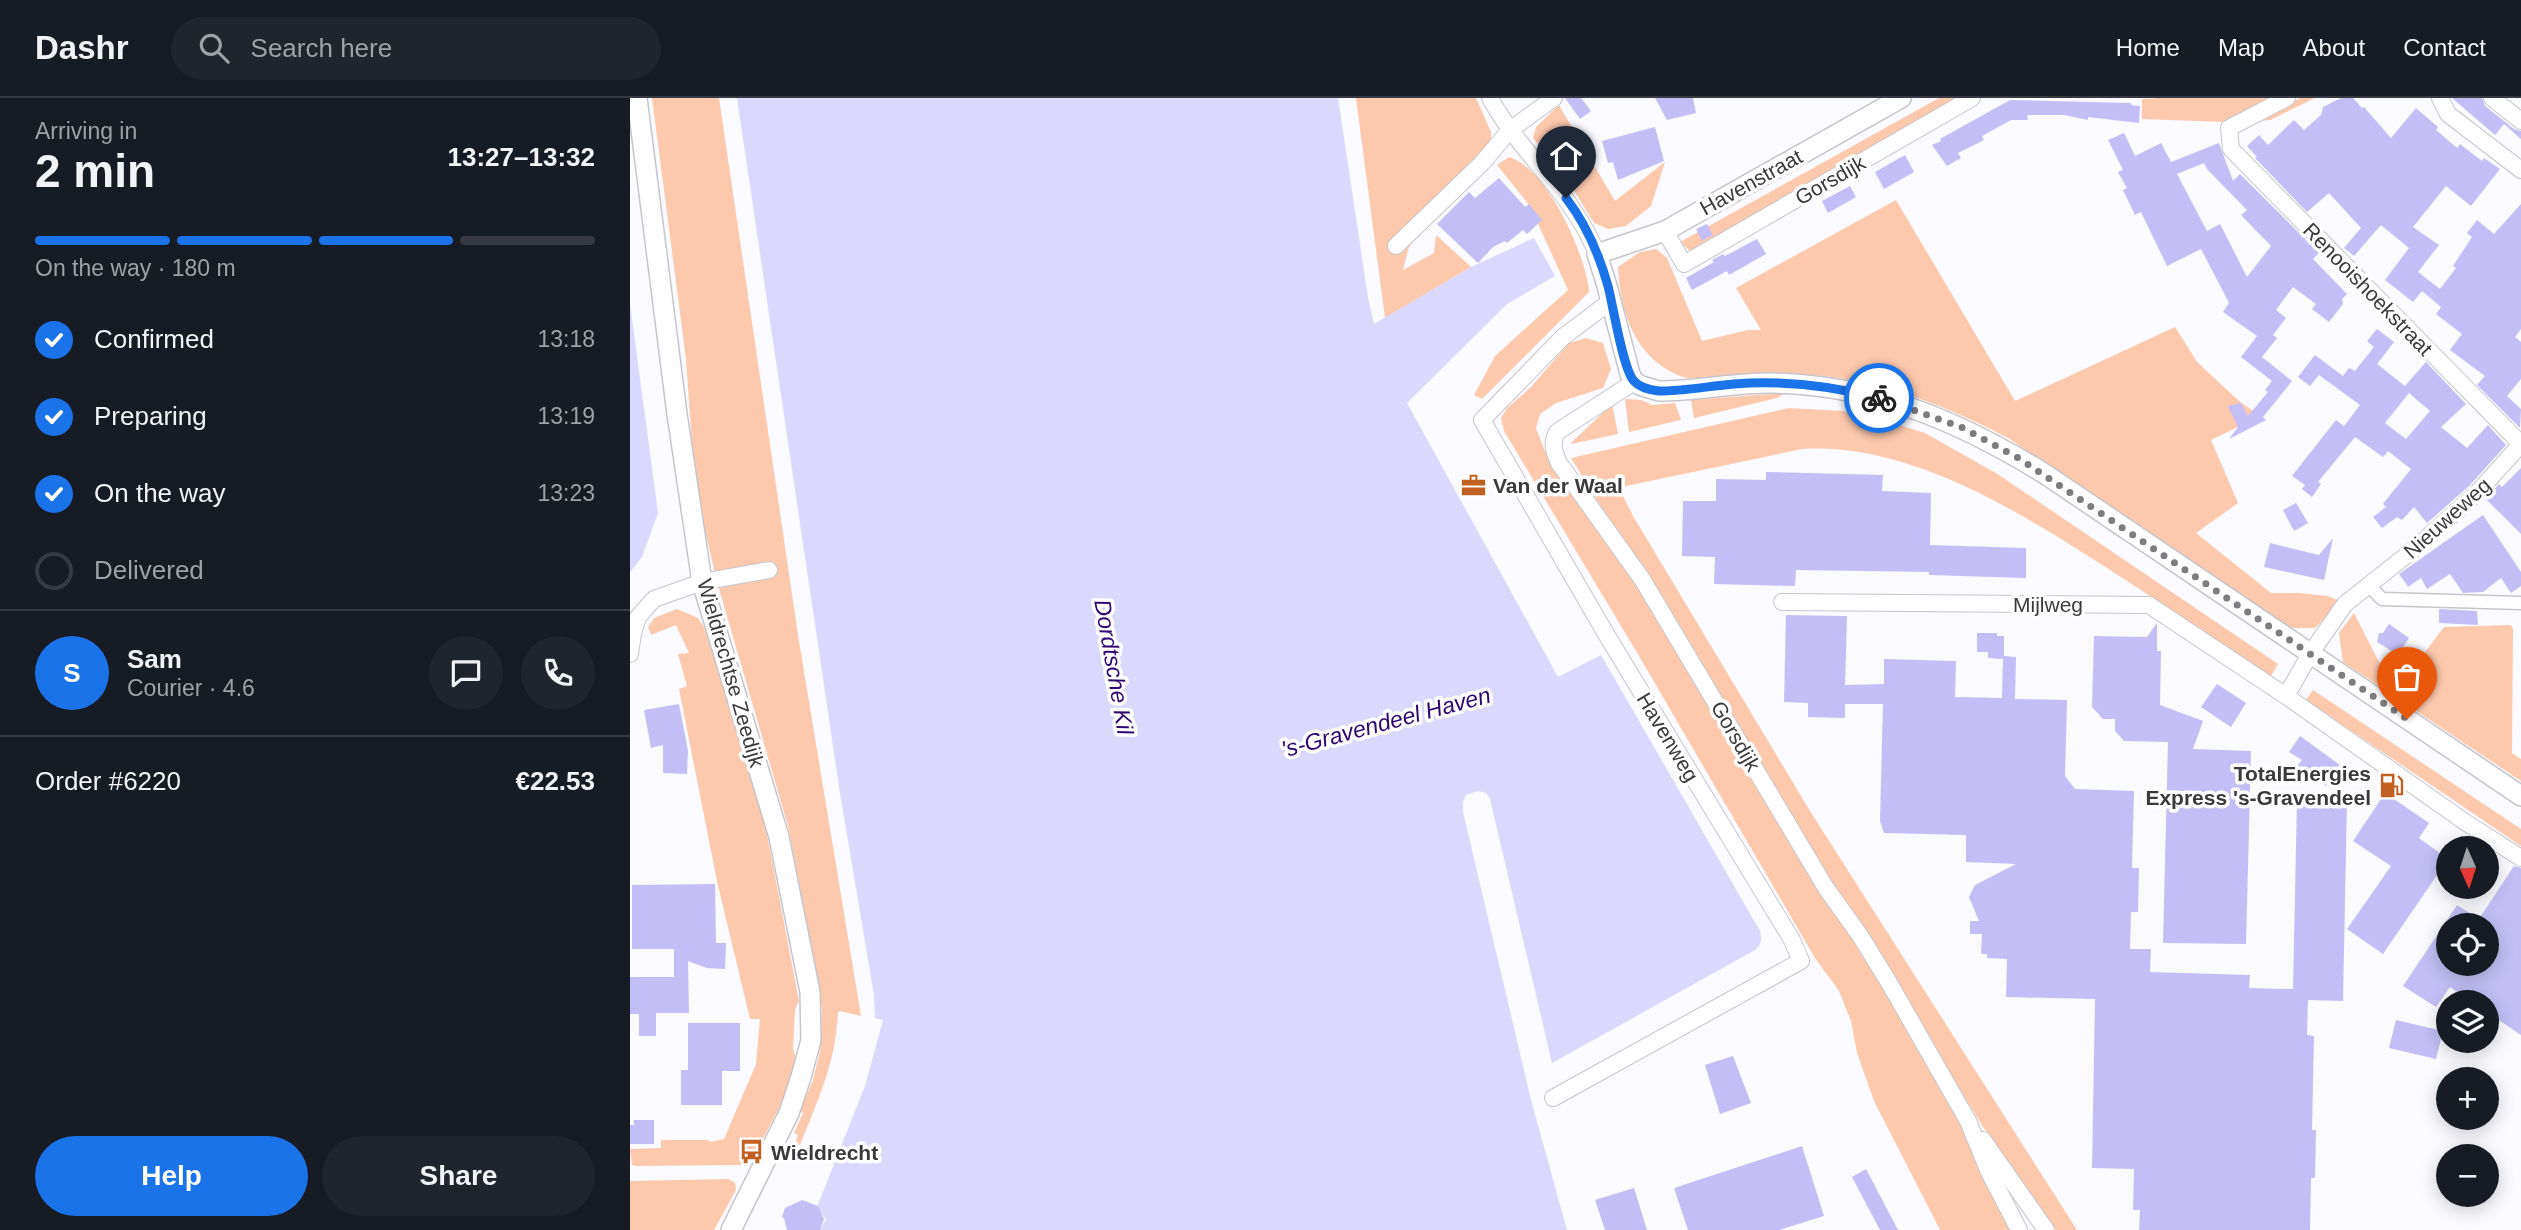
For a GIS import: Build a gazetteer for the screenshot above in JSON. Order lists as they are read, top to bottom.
{
  "streets": {
    "street": [
      "Gorsdijk",
      "Havenstraat",
      "Renooishoekstraat",
      "Nieuweweg",
      "Mijlweg",
      "Wieldrechtse Zeedijk",
      "Havenweg"
    ]
  },
  "crossings": [
    ["Gorsdijk", "Havenstraat"],
    ["Renooishoekstraat", "Nieuweweg"]
  ],
  "water": ["Dordtsche Kil", "'s-Gravendeel Haven"],
  "places": {
    "office": ["Van der Waal"],
    "fuel station": ["TotalEnergies Express 's-Gravendeel"],
    "bus stop": ["Wieldrecht"]
  },
  "north": "bottom",
  "page": {
    "header": "Dashr",
    "search": "Search here",
    "nav": [
      "Home",
      "Map",
      "About",
      "Contact"
    ],
    "heading": ["2 min", "Arriving in", "13:27–13:32"],
    "panel": [
      "Sam",
      "Courier · 4.6",
      "Order #6220",
      "€22.53"
    ],
    "bar": "On the way · 180 m",
    "list": [
      ["Confirmed", "13:18"],
      ["Preparing", "13:19"],
      ["On the way", "13:23"],
      "Delivered"
    ],
    "round": "S",
    "map_buttons": ["+", "−"],
    "buttons": ["Help", "Share"]
  }
}
